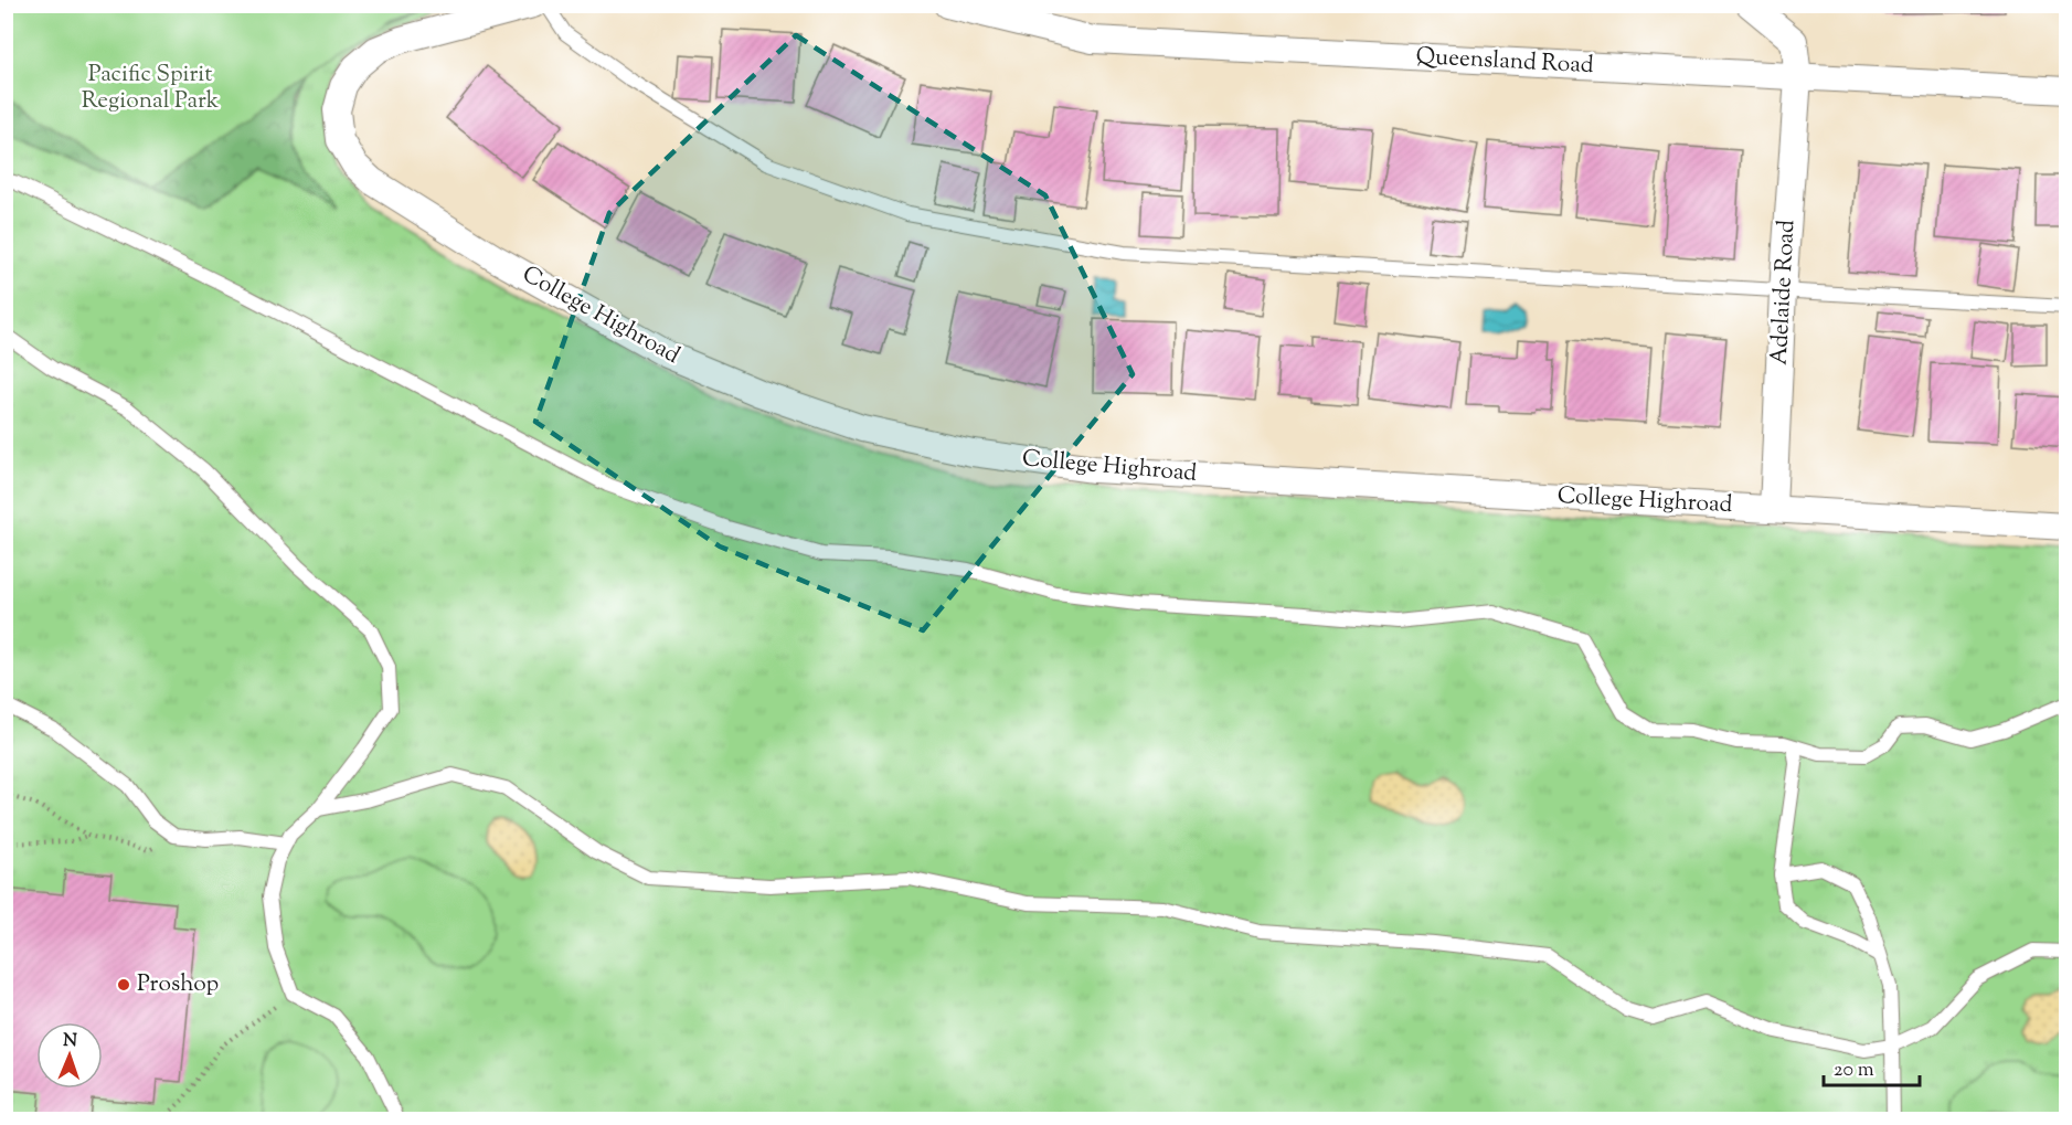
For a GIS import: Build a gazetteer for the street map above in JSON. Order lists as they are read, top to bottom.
{
  "streets": {
    "street": ["Queensland Road", "Adelaide Road", "College Highroad"]
  },
  "crossings": [
    ["Queensland Road", "Adelaide Road"],
    ["Adelaide Road", "College Highroad"]
  ],
  "parks": ["Pacific Spirit Regional Park"],
  "places": ["Proshop"],
  "scale_bar": "20 m",
  "north": "top"
}
